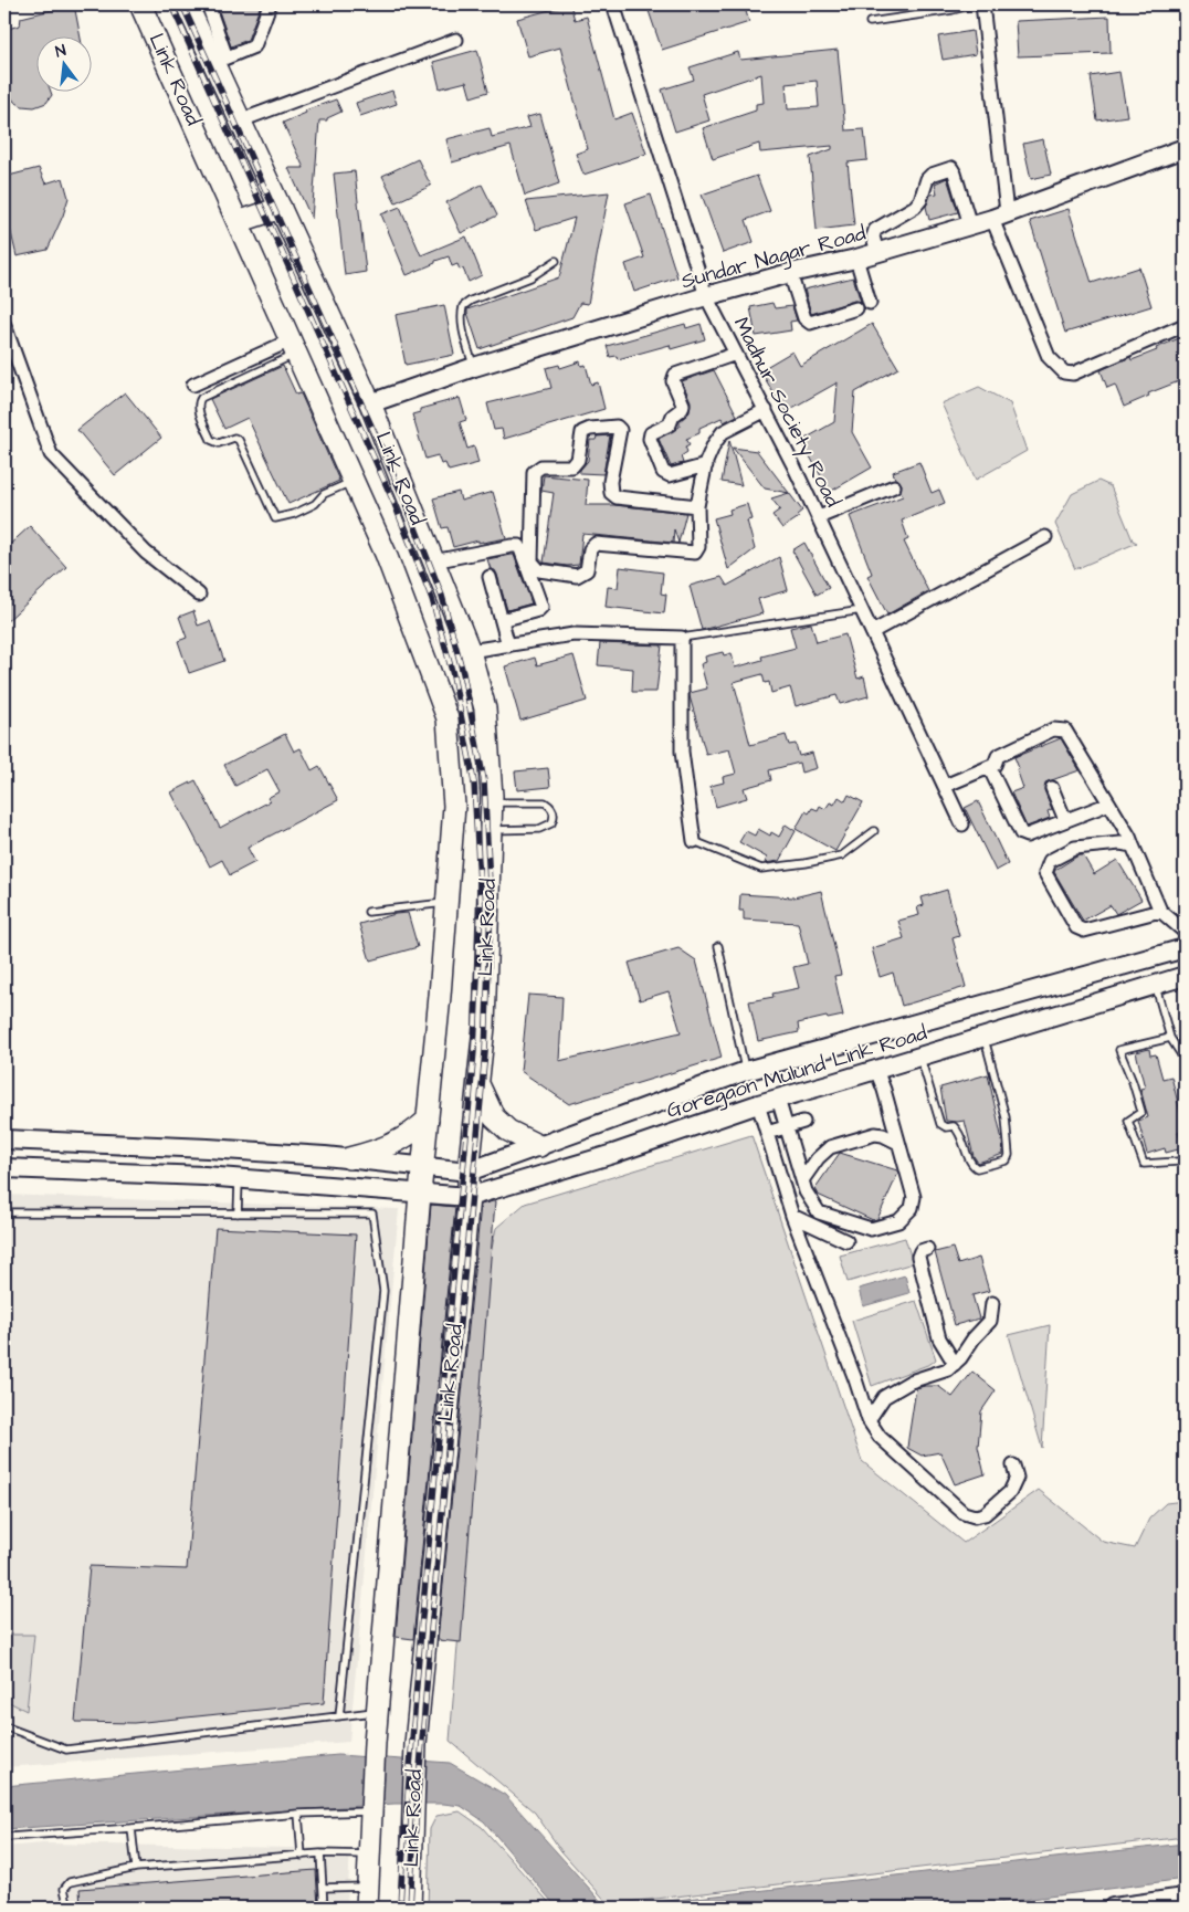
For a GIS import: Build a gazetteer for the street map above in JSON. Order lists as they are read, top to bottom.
{
  "streets": {
    "main road": ["Link Road"],
    "street": ["Sundar Nagar Road", "Madhur Society Road", "Goregaon Mulund Link Road"]
  },
  "crossings": [
    ["Link Road", "Sundar Nagar Road"],
    ["Link Road", "Goregaon Mulund Link Road"],
    ["Sundar Nagar Road", "Madhur Society Road"]
  ],
  "north": "top"
}
